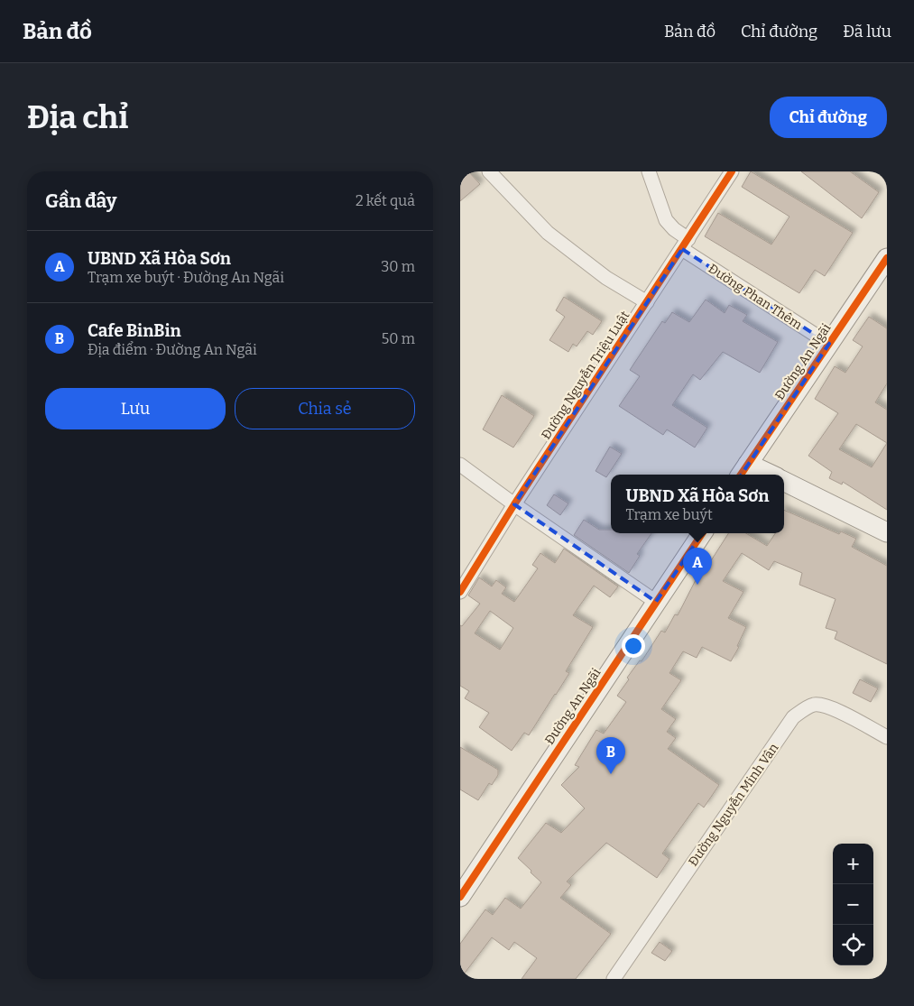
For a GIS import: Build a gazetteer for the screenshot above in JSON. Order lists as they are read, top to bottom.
{
  "streets": {
    "main road": ["Đường An Ngãi"],
    "street": ["Đường Phan Thêm", "Đường Nguyễn Triệu Luật", "Đường Nguyễn Minh Vân"]
  },
  "crossings": [
    ["Đường Phan Thêm", "Đường An Ngãi"],
    ["Đường Phan Thêm", "Đường Nguyễn Triệu Luật"]
  ],
  "page": {
    "header": "Bản đồ",
    "nav": ["Bản đồ", "Chỉ đường", "Đã lưu"],
    "buttons": [
      "Chỉ đường",
      ["Lưu", "Chia sẻ"]
    ],
    "title": "Địa chỉ",
    "heading": ["Gần đây", "2 kết quả"],
    "list": [
      {
        "mark": "A",
        "name": "UBND Xã Hòa Sơn",
        "note": "Trạm xe buýt · Đường An Ngãi",
        "value": "30 m"
      },
      {
        "mark": "B",
        "name": "Cafe BinBin",
        "note": "Địa điểm · Đường An Ngãi",
        "value": "50 m"
      }
    ],
    "popup": ["UBND Xã Hòa Sơn", "Trạm xe buýt"],
    "pins": ["A", "B"],
    "map_buttons": ["+", "−"]
  }
}
